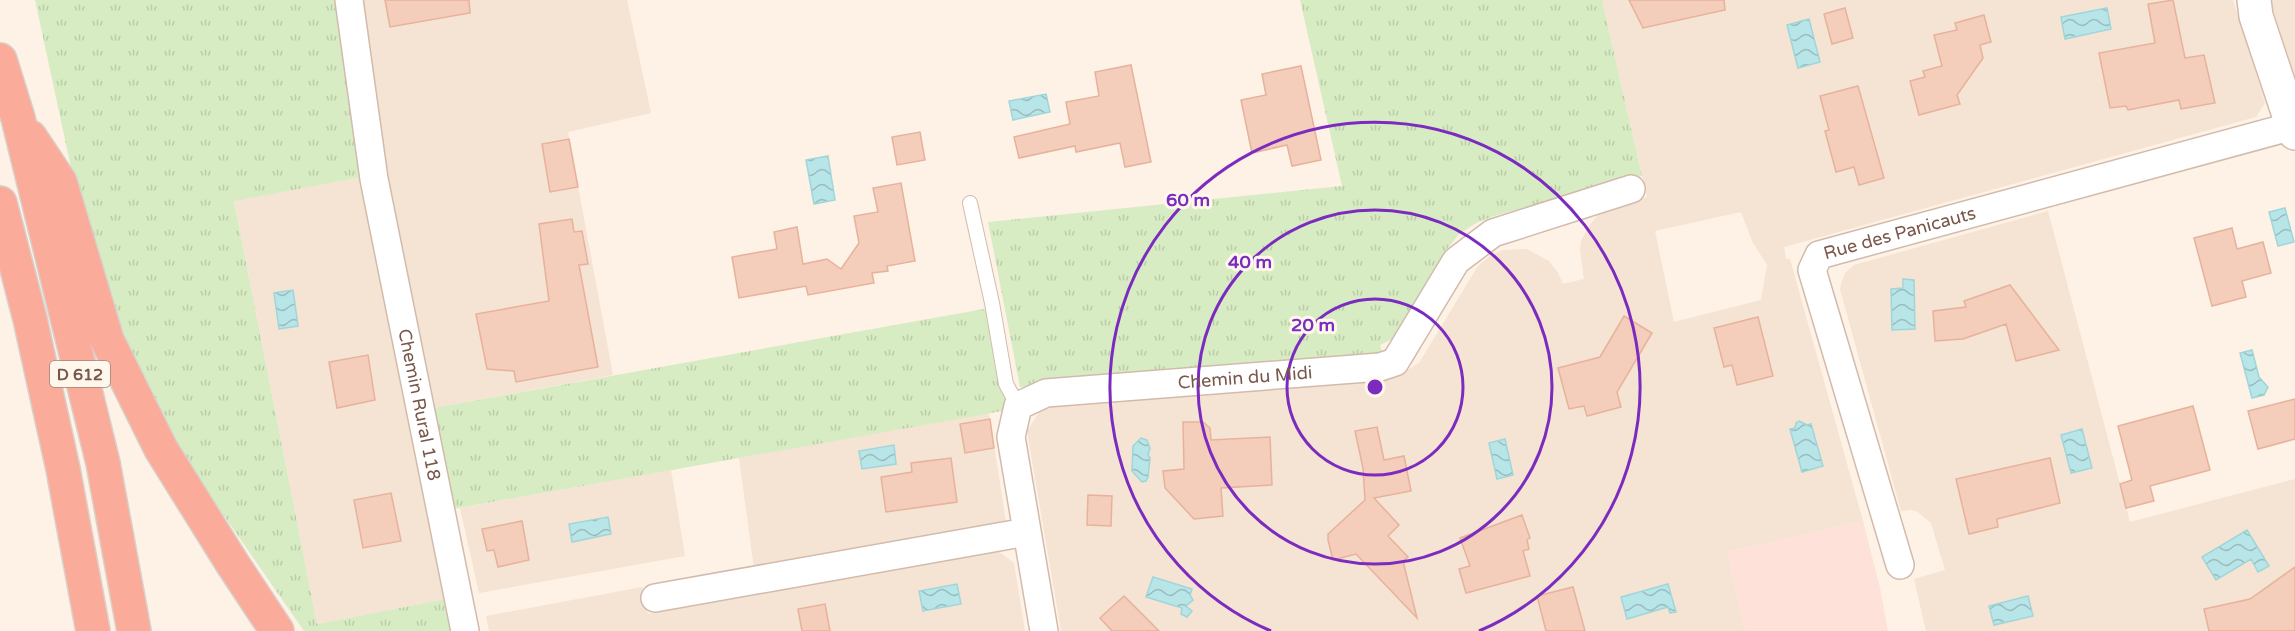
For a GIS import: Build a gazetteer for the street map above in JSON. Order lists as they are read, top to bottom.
{
  "streets": {
    "highway": ["D 612"],
    "street": ["Rue des Panicauts", "Chemin du Midi", "Chemin Rural 118"]
  },
  "rings": ["60 m", "40 m", "20 m"]
}
